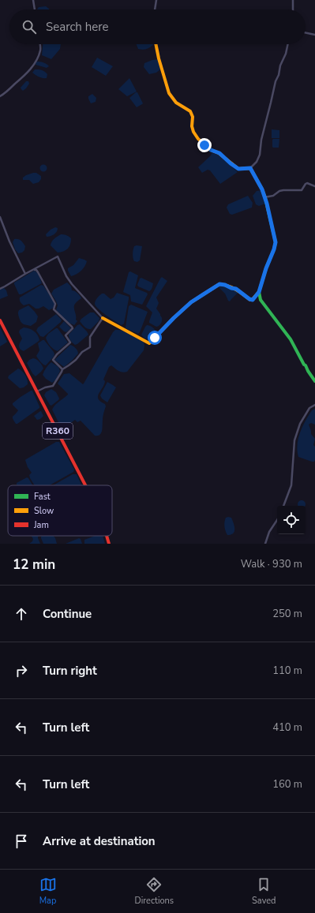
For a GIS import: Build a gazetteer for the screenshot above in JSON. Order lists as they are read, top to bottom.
{
  "streets": {
    "street": ["R360"]
  },
  "legend": ["Fast", "Slow", "Jam"],
  "page": {
    "search": "Search here",
    "heading": ["12 min", "Walk · 930 m"],
    "list": [
      ["Continue", "250 m"],
      ["Turn right", "110 m"],
      ["Turn left", "410 m"],
      ["Turn left", "160 m"],
      "Arrive at destination"
    ],
    "nav": ["Map", "Directions", "Saved"]
  }
}
